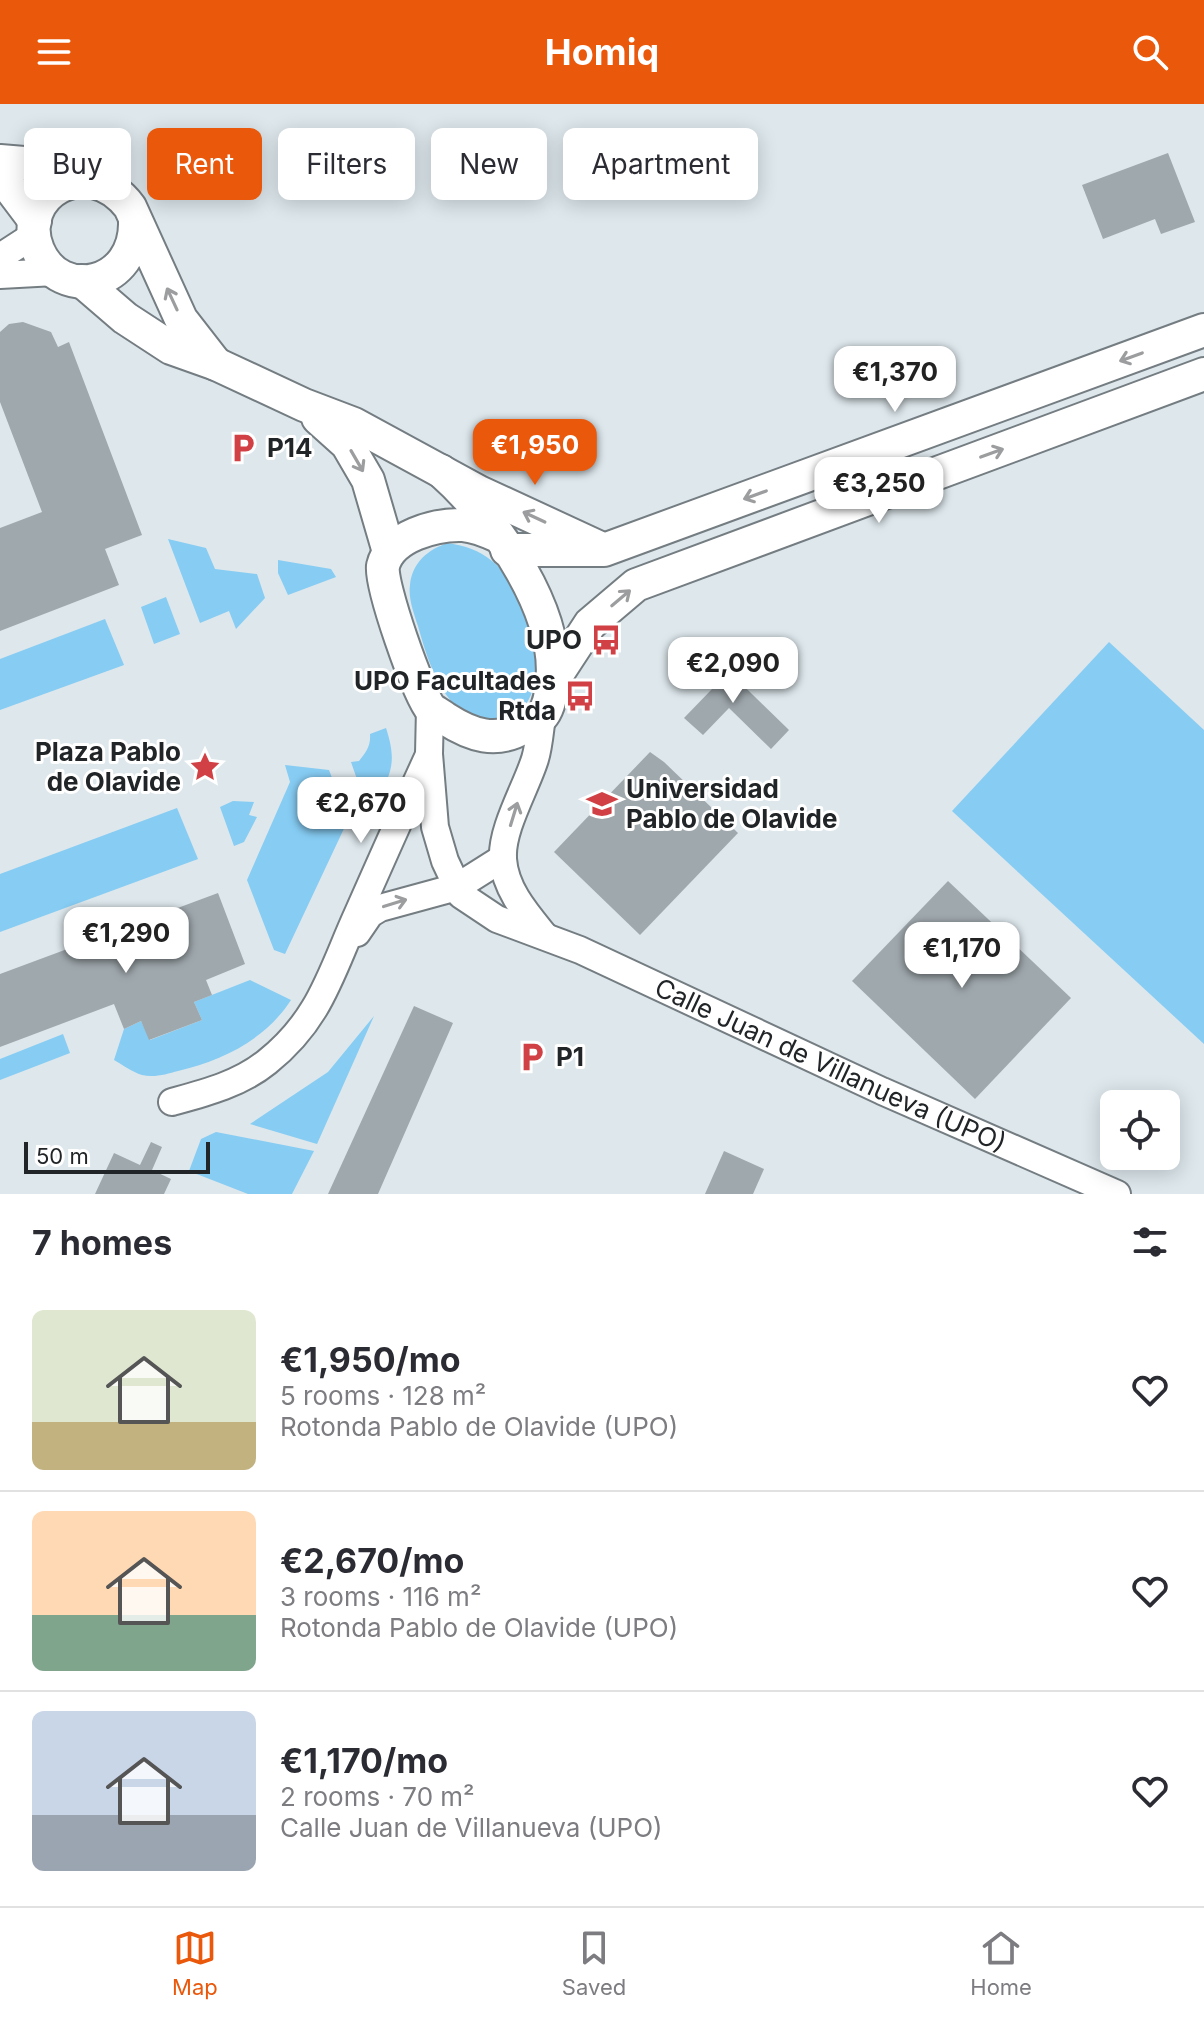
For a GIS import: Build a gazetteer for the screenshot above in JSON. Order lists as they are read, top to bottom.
{
  "streets": {
    "street": ["Calle Juan de Villanueva (UPO)"]
  },
  "places": {
    "parking": ["P14", "P1"],
    "bus stop": ["UPO", "UPO Facultades Rtda"],
    "place": ["Plaza Pablo de Olavide"],
    "school or university": ["Universidad Pablo de Olavide"]
  },
  "scale_bar": "50 m",
  "page": {
    "header": "Homiq",
    "chip": [
      "Buy",
      "Rent",
      "Filters",
      "New",
      "Apartment"
    ],
    "price": [
      "€1,370",
      "€1,950",
      "€3,250",
      "€2,090",
      "€2,670",
      "€1,290",
      "€1,170"
    ],
    "scale": "50 m",
    "heading": "7 homes",
    "list": [
      {
        "name": "€1,950/mo",
        "note": "5 rooms · 128 m² · Rotonda Pablo de Olavide (UPO)"
      },
      {
        "name": "€2,670/mo",
        "note": "3 rooms · 116 m² · Rotonda Pablo de Olavide (UPO)"
      },
      {
        "name": "€1,170/mo",
        "note": "2 rooms · 70 m² · Calle Juan de Villanueva (UPO)"
      }
    ],
    "tabs": ["Map", "Saved", "Home"]
  }
}
